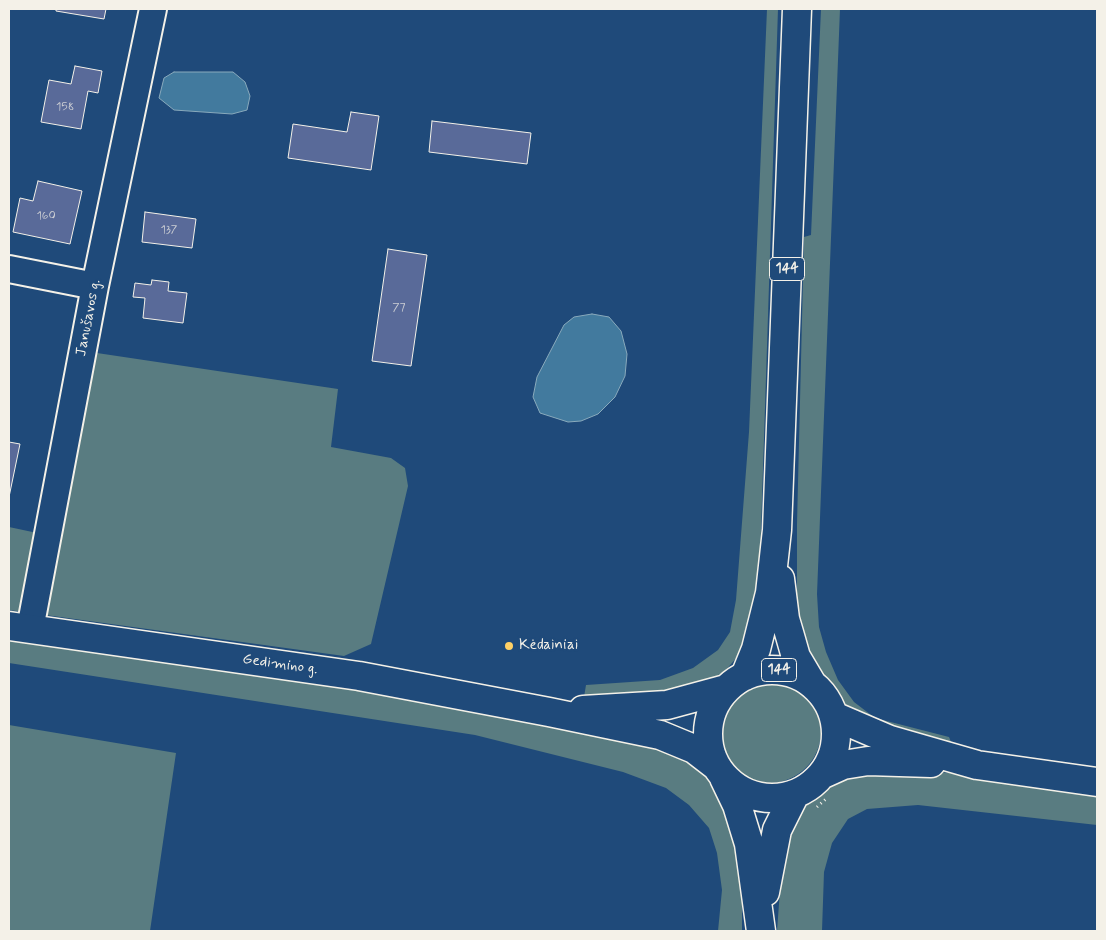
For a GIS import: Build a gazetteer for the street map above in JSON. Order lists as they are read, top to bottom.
{
  "streets": {
    "main road": ["144", "Gedimino g."],
    "street": ["Janušavos g."]
  },
  "crossings": [
    ["Janušavos g.", "Gedimino g."]
  ],
  "places": ["Kėdainiai"],
  "house_numbers": [
    "158",
    "160",
    "137",
    "77"
  ]
}
